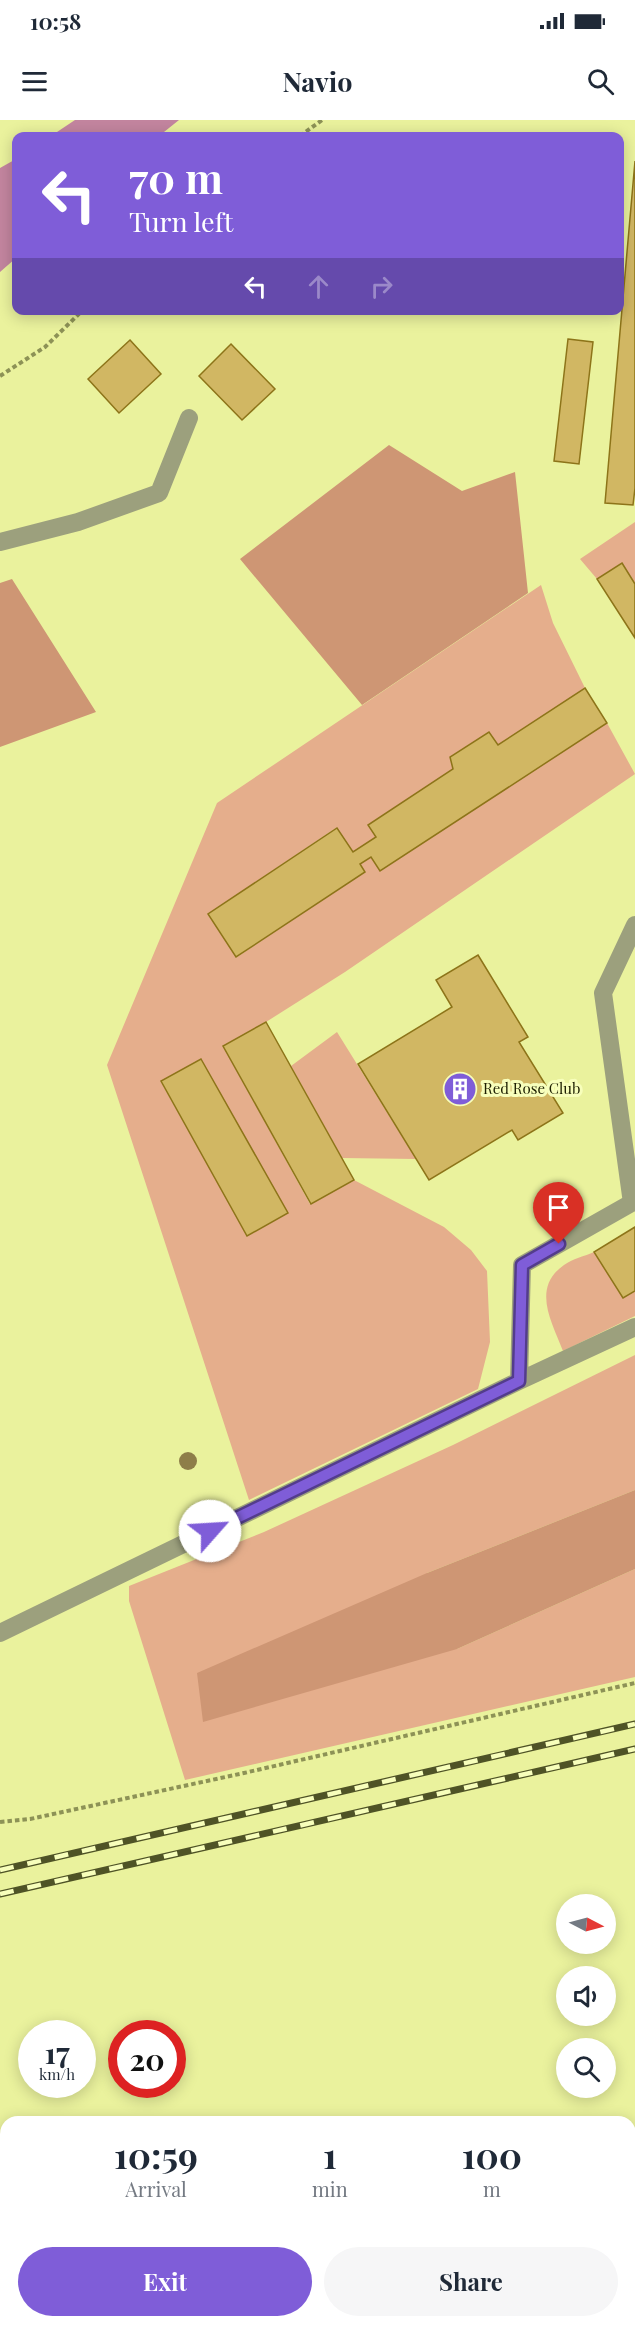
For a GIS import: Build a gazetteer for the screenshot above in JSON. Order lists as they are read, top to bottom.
{
  "places": {
    "building": ["Red Rose Club"]
  },
  "north": "right",
  "page": {
    "status": "10:58",
    "header": "Navio",
    "turn": ["70 m", "Turn left"],
    "speed": "17 km/h",
    "limit": "20",
    "eta": [
      "10:59",
      "Arrival",
      "1",
      "min",
      "100",
      "m"
    ],
    "buttons": ["Exit", "Share"]
  }
}
